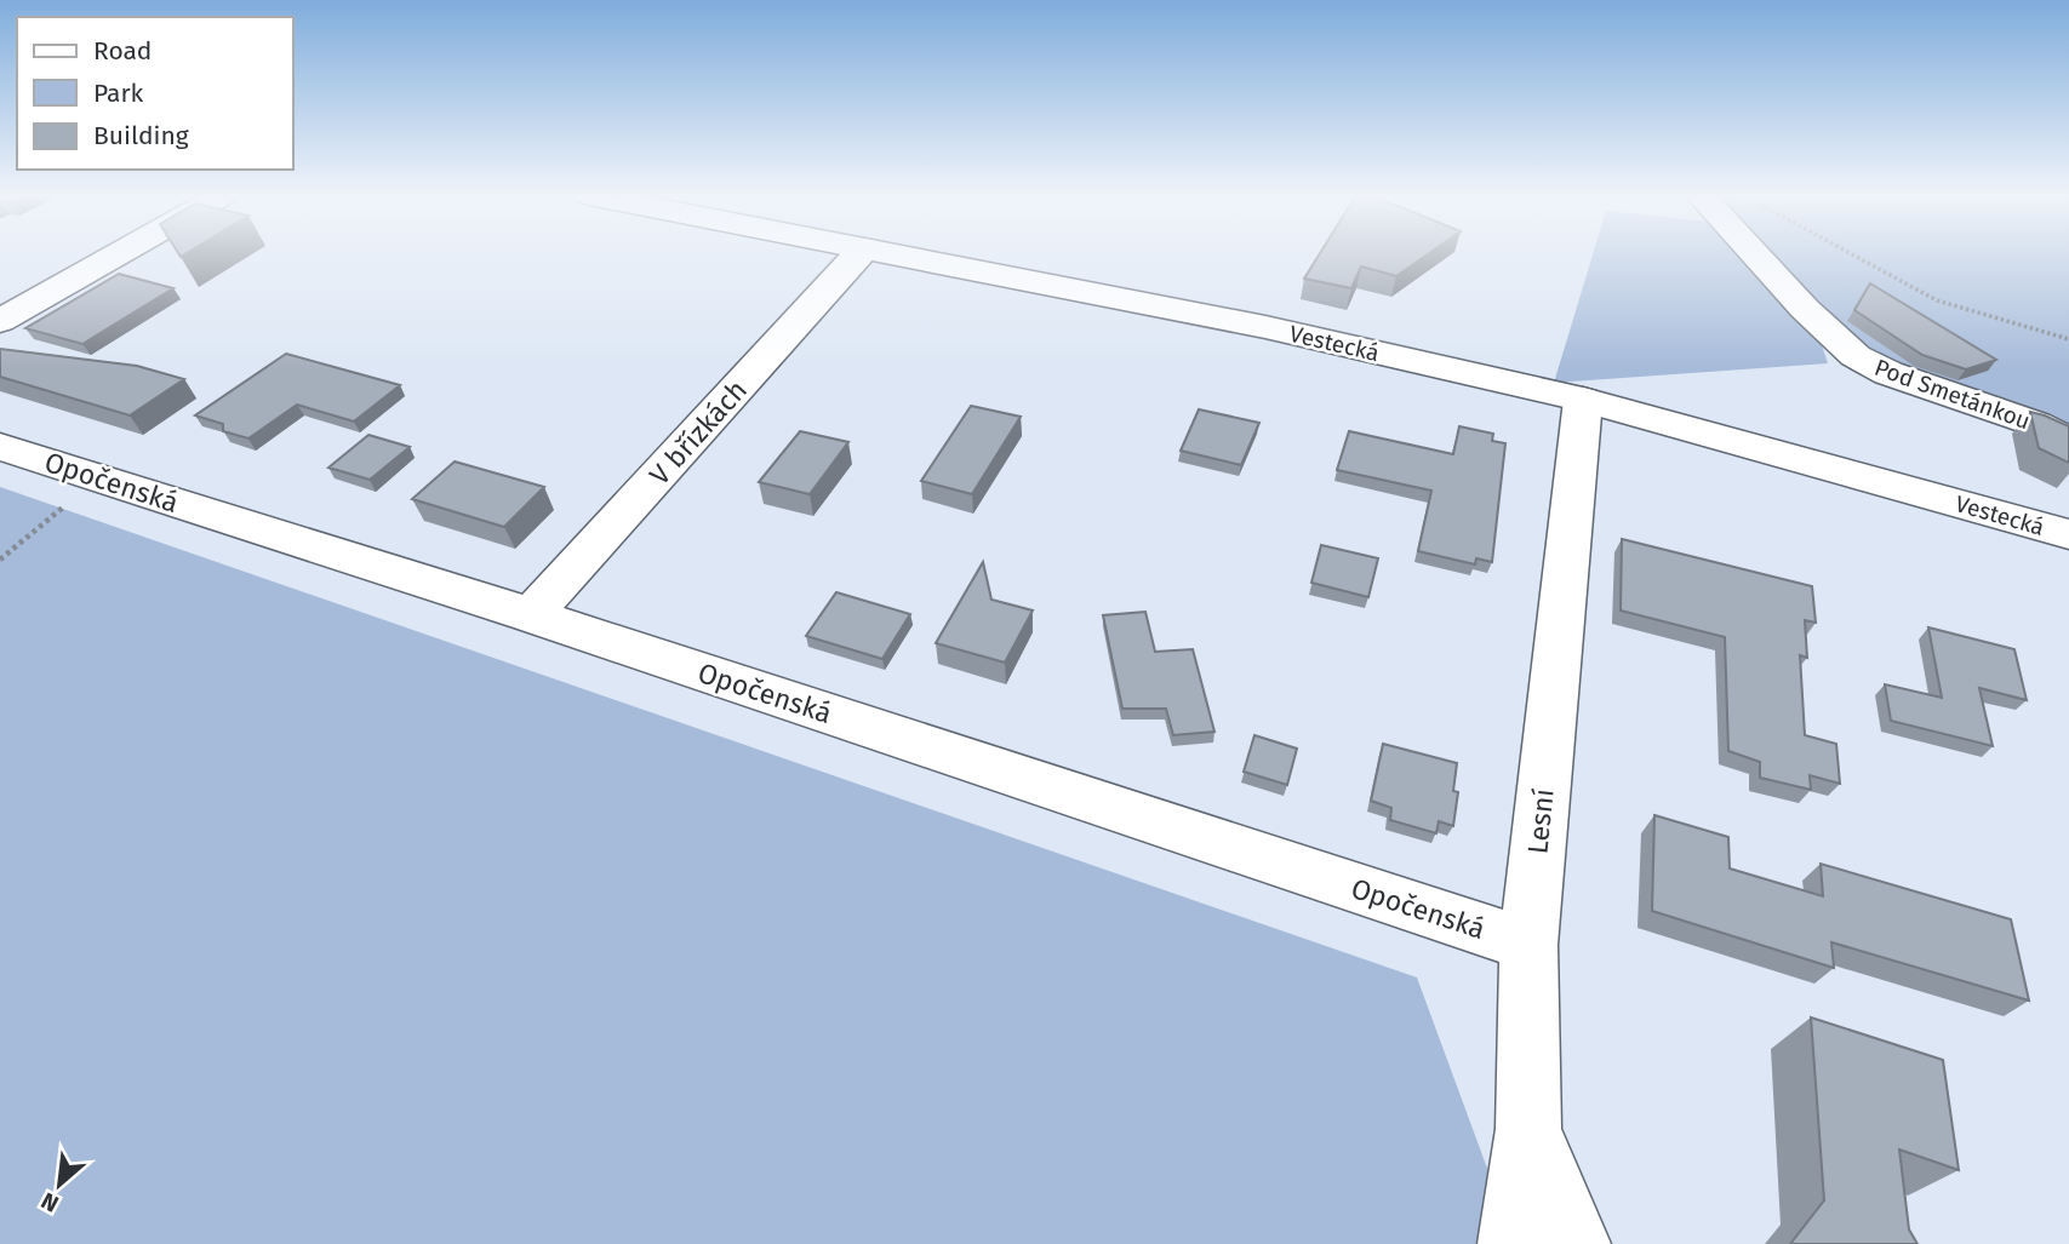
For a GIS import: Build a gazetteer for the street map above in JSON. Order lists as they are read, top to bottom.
{
  "streets": {
    "street": [
      "Vestecká",
      "Pod Smetánkou",
      "V břízkách",
      "Opočenská",
      "Lesní"
    ]
  },
  "crossings": [
    ["Vestecká", "Lesní"],
    ["V břízkách", "Opočenská"],
    ["Opočenská", "Lesní"]
  ],
  "legend": ["Road", "Park", "Building"],
  "north": "bottom left"
}
